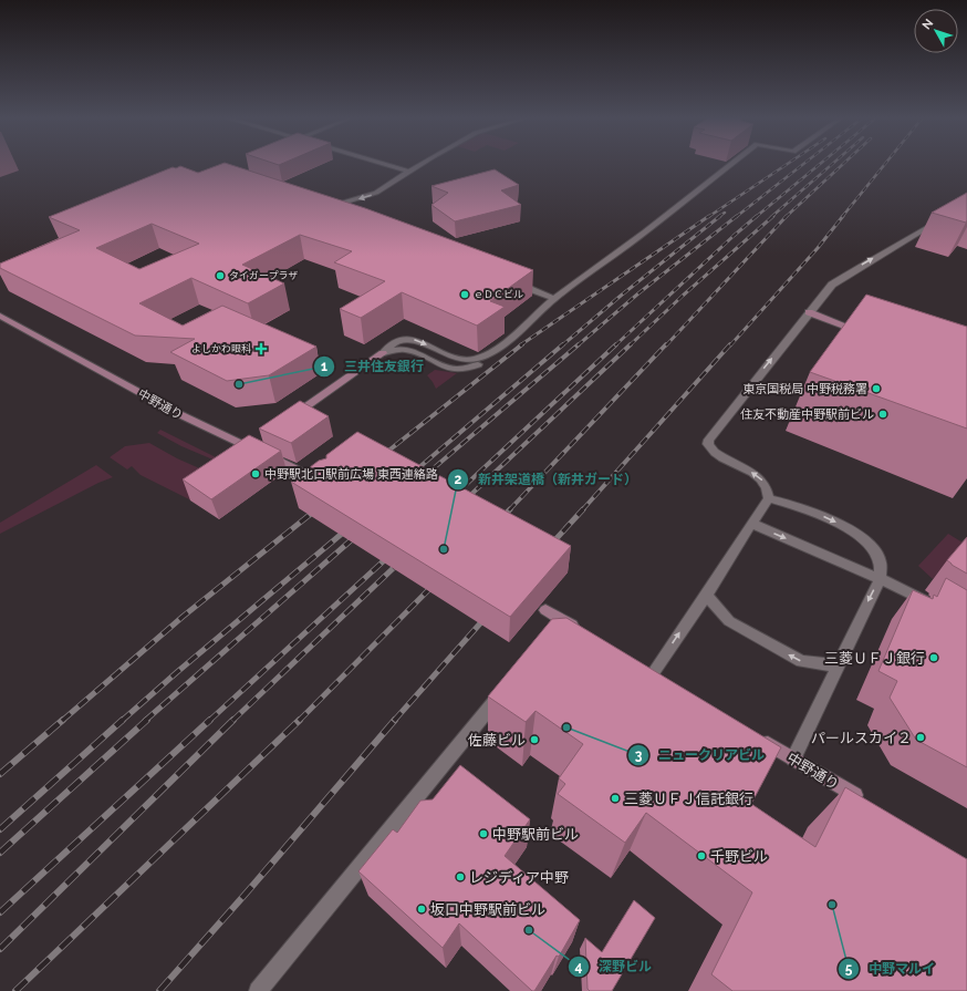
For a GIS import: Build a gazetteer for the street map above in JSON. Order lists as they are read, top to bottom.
{
  "streets": {
    "main road": ["中野通り"]
  },
  "places": {
    "other": [
      "タイガープラザ",
      "ｅＤＣビル",
      "三井住友銀行",
      "東京国税局 中野税務署",
      "住友不動産中野駅前ビル",
      "中野駅北口駅前広場 東西連絡路",
      "新井架道橋（新井ガード）",
      "三菱ＵＦＪ銀行",
      "ニュークリアビル",
      "パールスカイ２",
      "佐藤ビル",
      "三菱ＵＦＪ信託銀行",
      "中野駅前ビル",
      "千野ビル",
      "レジディア中野",
      "中野マルイ",
      "坂口中野駅前ビル",
      "深野ビル"
    ],
    "health": ["よしかわ眼科"]
  },
  "north": "top left"
}
